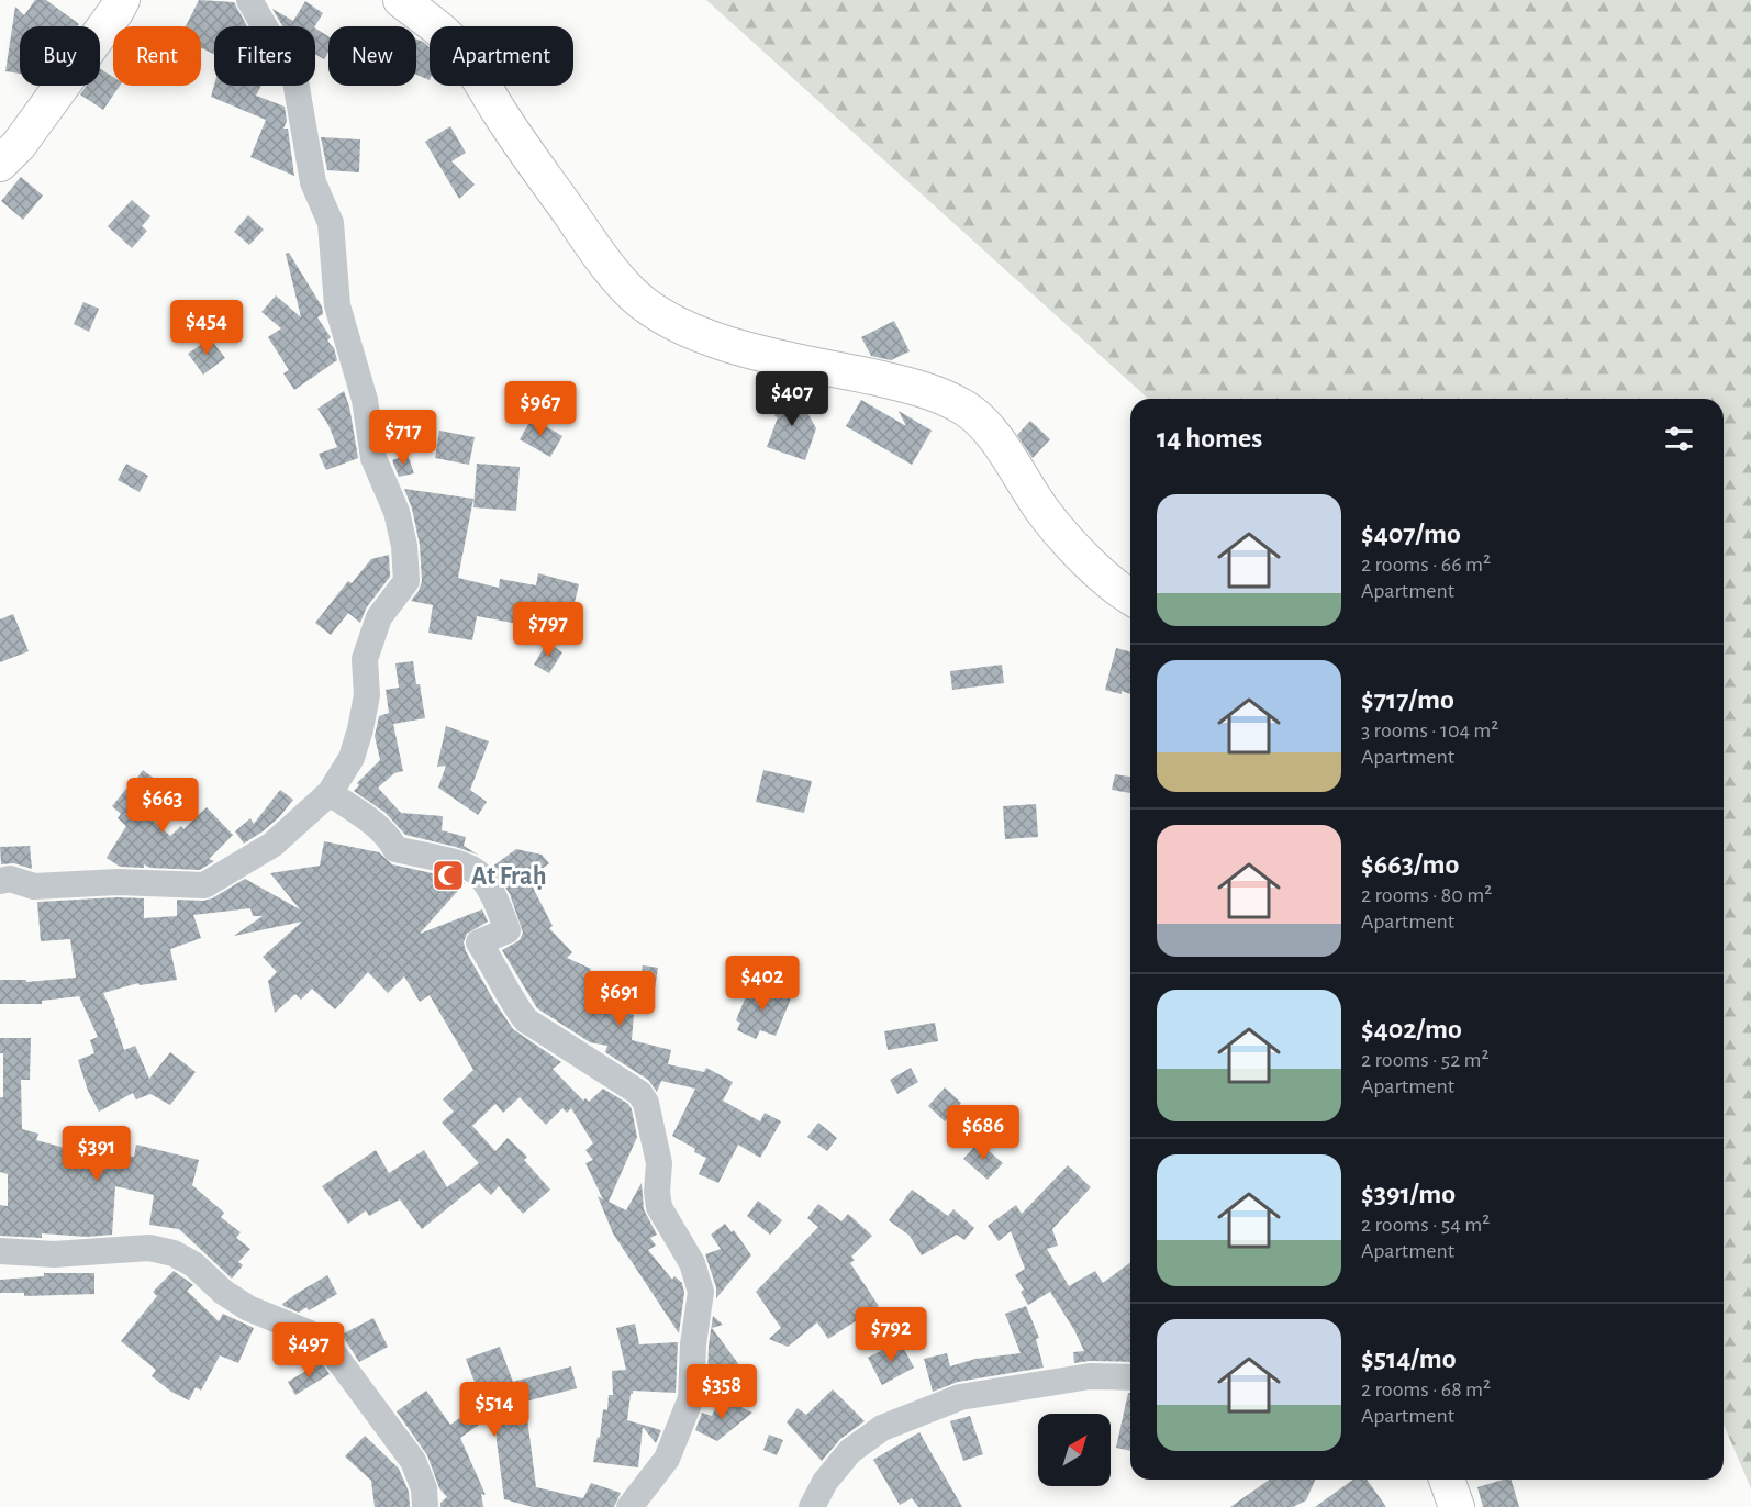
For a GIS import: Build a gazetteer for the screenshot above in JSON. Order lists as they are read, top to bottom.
{
  "places": {
    "mosque": ["At Fraḥ"]
  },
  "north": "top right",
  "page": {
    "chip": [
      "Buy",
      "Rent",
      "Filters",
      "New",
      "Apartment"
    ],
    "price": [
      "$454",
      "$407",
      "$967",
      "$717",
      "$797",
      "$663",
      "$402",
      "$691",
      "$686",
      "$391",
      "$792",
      "$497",
      "$358",
      "$514"
    ],
    "heading": "14 homes",
    "list": [
      {
        "name": "$407/mo",
        "note": "2 rooms · 66 m² · Apartment"
      },
      {
        "name": "$717/mo",
        "note": "3 rooms · 104 m² · Apartment"
      },
      {
        "name": "$663/mo",
        "note": "2 rooms · 80 m² · Apartment"
      },
      {
        "name": "$402/mo",
        "note": "2 rooms · 52 m² · Apartment"
      },
      {
        "name": "$391/mo",
        "note": "2 rooms · 54 m² · Apartment"
      },
      {
        "name": "$514/mo",
        "note": "2 rooms · 68 m² · Apartment"
      }
    ]
  }
}
